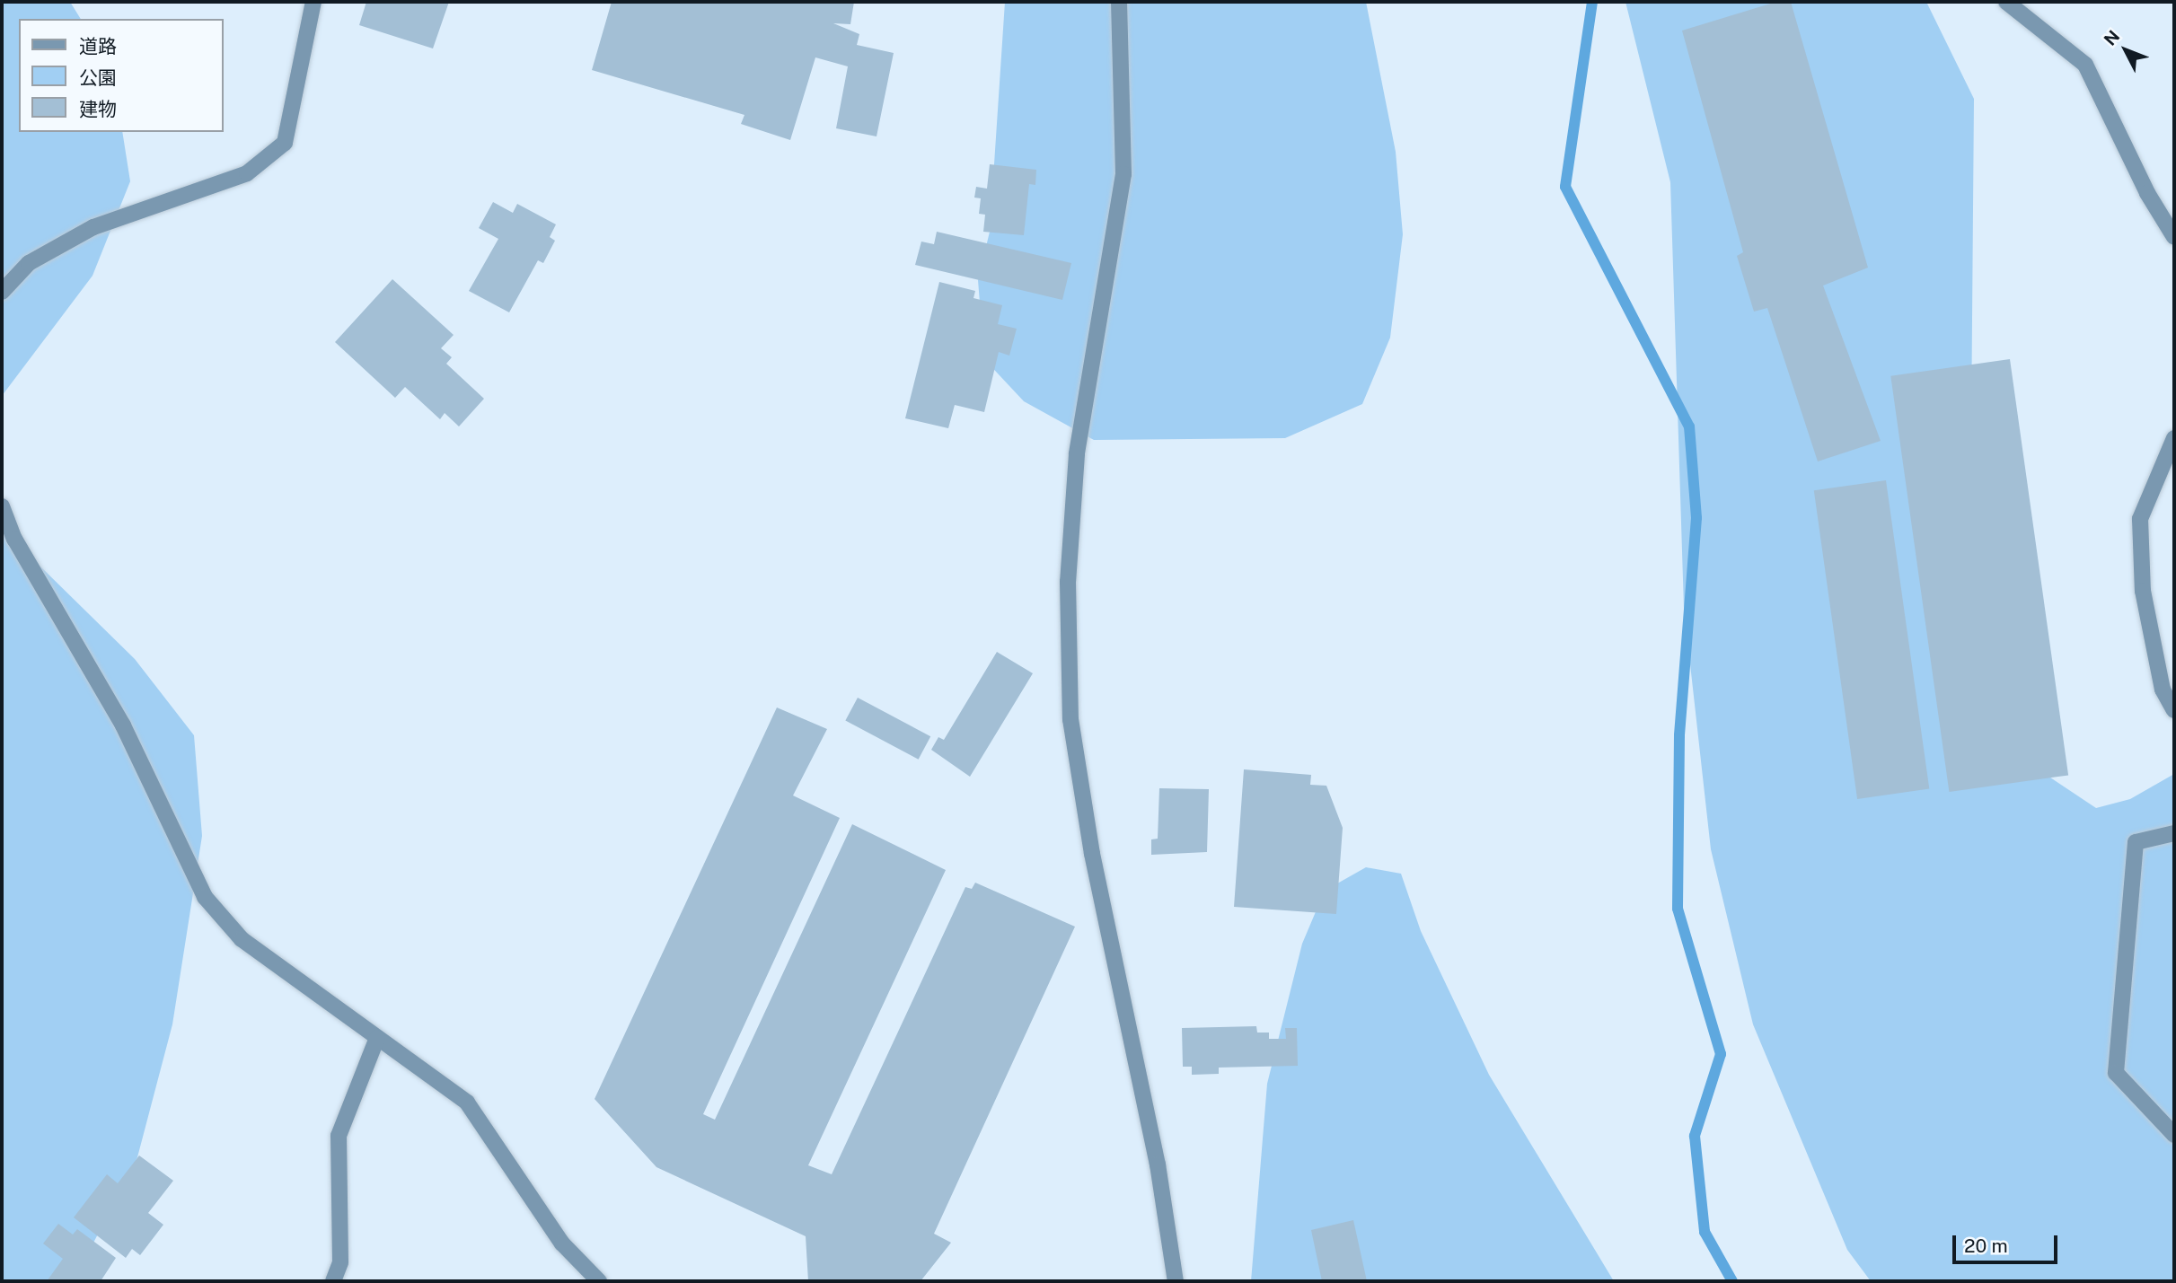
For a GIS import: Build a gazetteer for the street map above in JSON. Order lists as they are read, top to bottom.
{
  "legend": ["道路", "公園", "建物"],
  "scale_bar": "20 m",
  "north": "top left"
}
